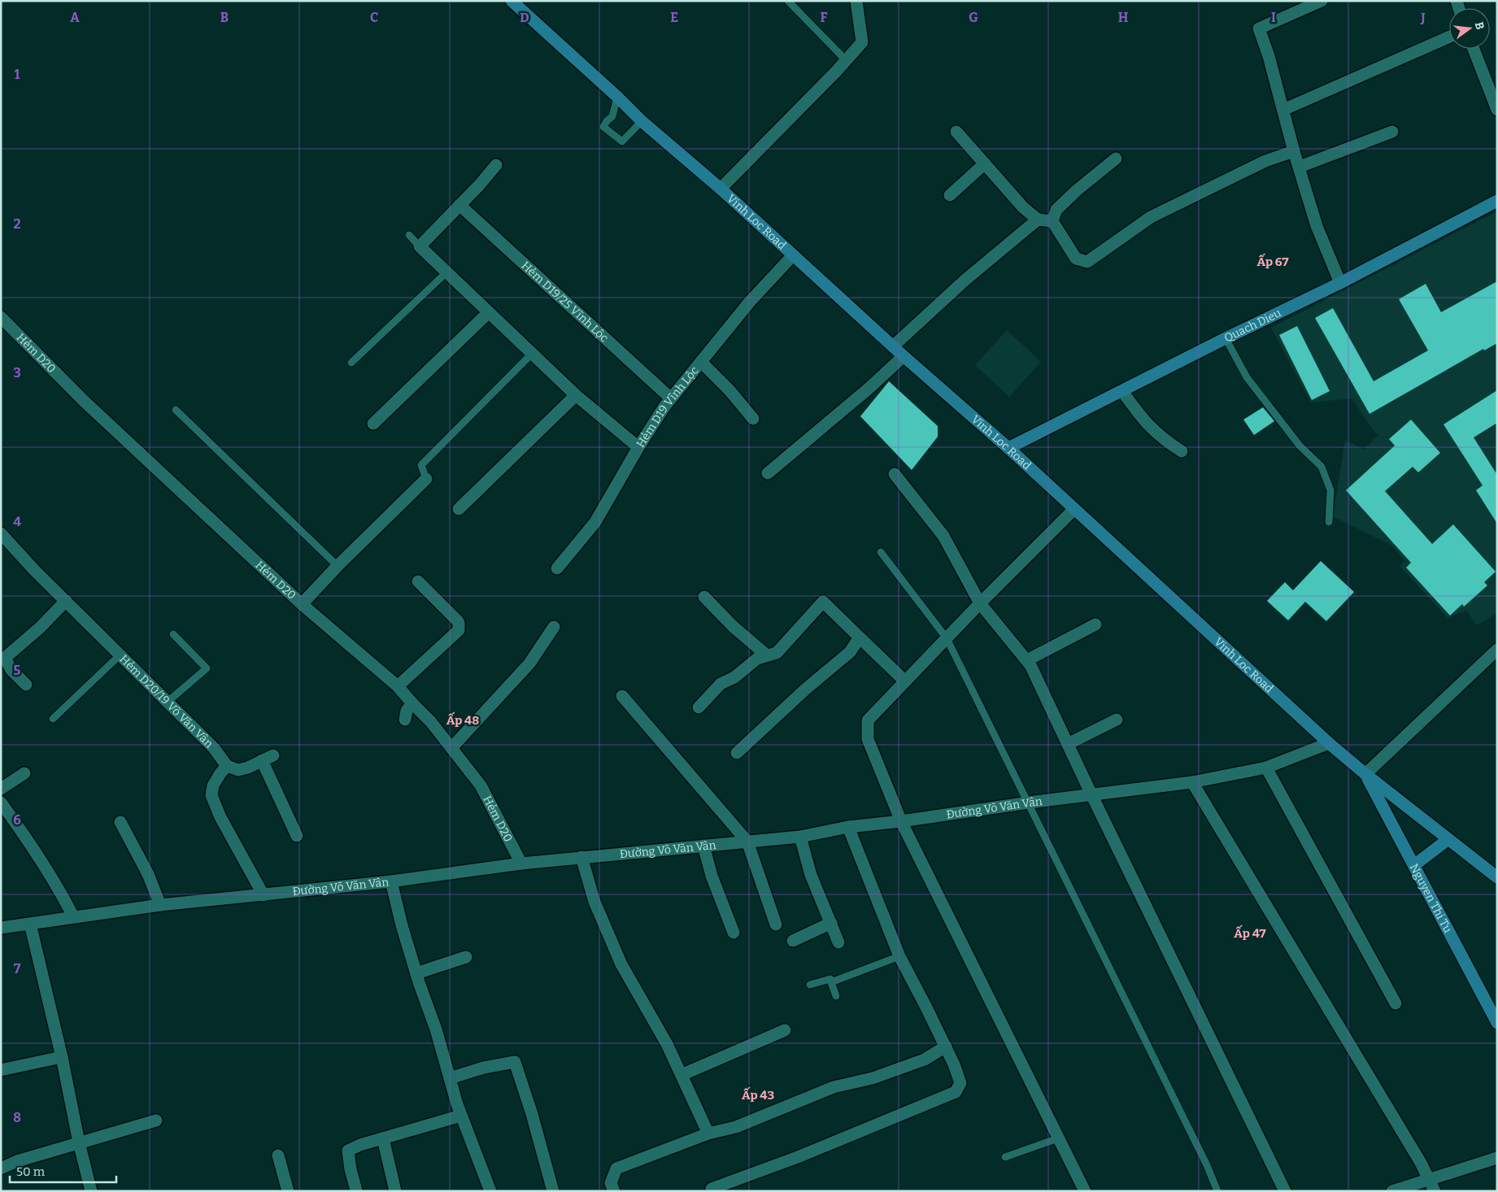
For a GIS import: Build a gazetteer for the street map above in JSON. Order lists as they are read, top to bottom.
{
  "streets": {
    "main road": ["Vinh Loc Road", "Quach Dieu", "Nguyen Thi Tu"],
    "street": [
      "Hẻm D19/25 Vĩnh Lộc",
      "Hẻm D20",
      "Hẻm D19 Vĩnh Lộc",
      "Hẻm D20/19 Võ Văn Vân",
      "Đường Võ Văn Vân"
    ]
  },
  "crossings": [
    ["Vinh Loc Road", "Quach Dieu"],
    ["Vinh Loc Road", "Hẻm D19 Vĩnh Lộc"],
    ["Vinh Loc Road", "Đường Võ Văn Vân"],
    ["Vinh Loc Road", "Nguyen Thi Tu"],
    ["Hẻm D19/25 Vĩnh Lộc", "Hẻm D19 Vĩnh Lộc"],
    ["Hẻm D20", "Đường Võ Văn Vân"]
  ],
  "districts": [
    "Ấp 67",
    "Ấp 48",
    "Ấp 47",
    "Ấp 43"
  ],
  "scale_bar": "50 m",
  "north": "right",
  "grid": {
    "columns": [
      "A",
      "B",
      "C",
      "D",
      "E",
      "F",
      "G",
      "H",
      "I",
      "J"
    ],
    "rows": [
      "1",
      "2",
      "3",
      "4",
      "5",
      "6",
      "7",
      "8"
    ]
  }
}
